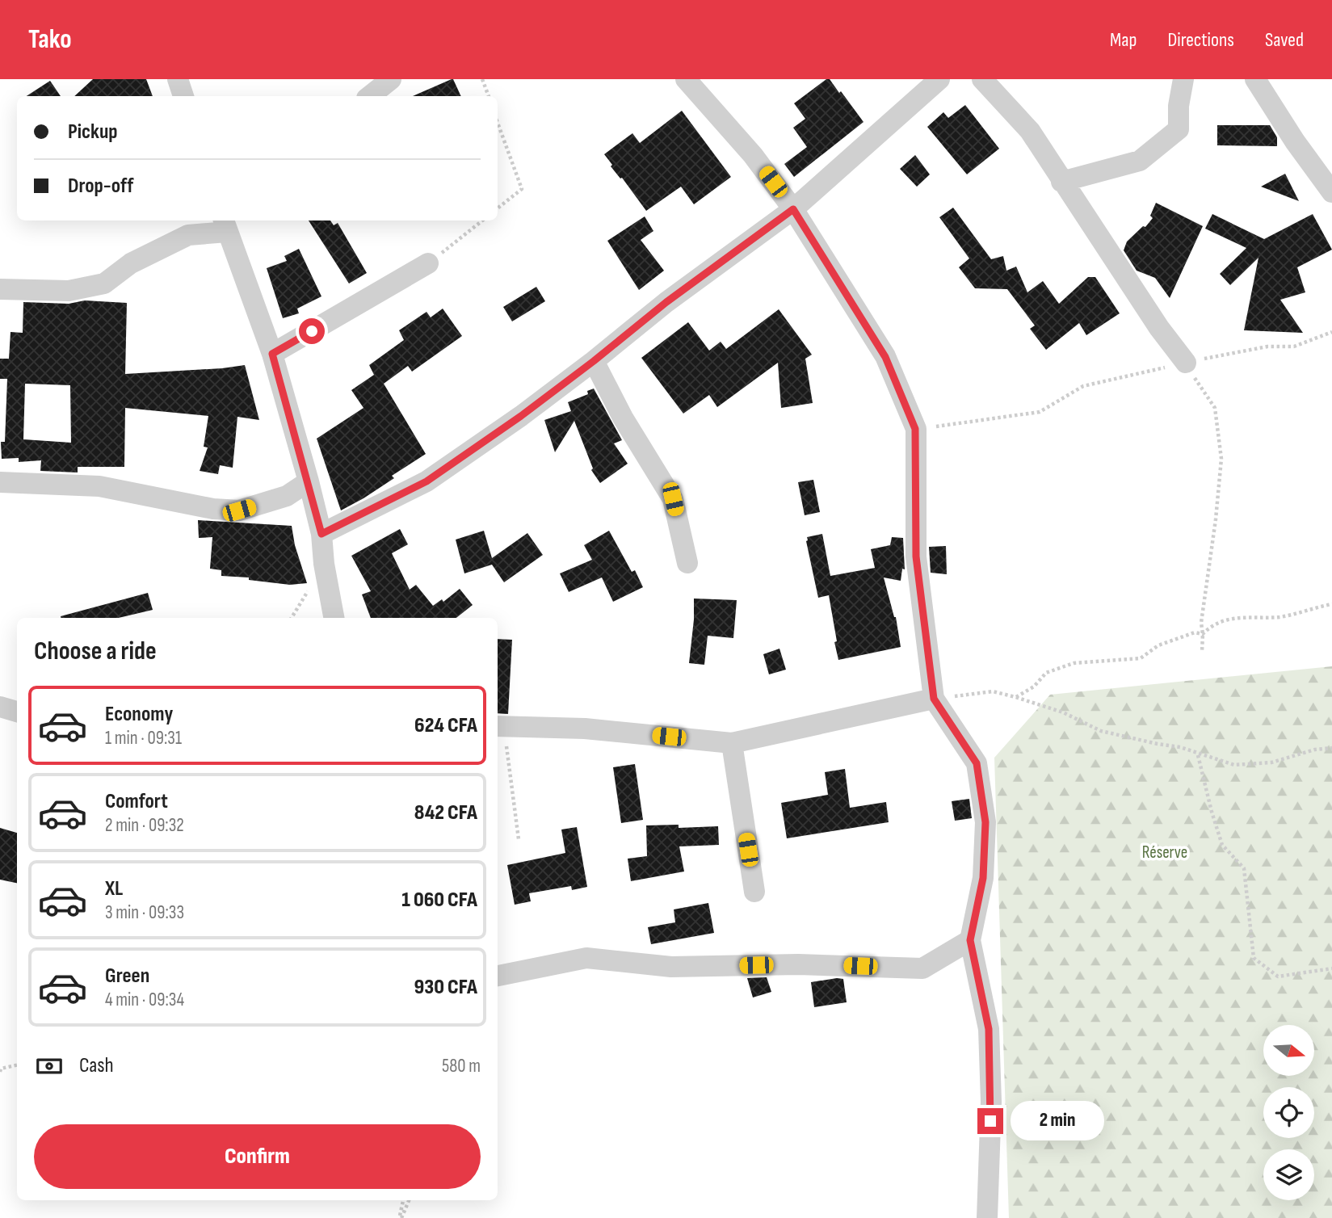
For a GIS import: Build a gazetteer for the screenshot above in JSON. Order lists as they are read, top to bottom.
{
  "parks": ["Réserve"],
  "north": "right",
  "page": {
    "header": "Tako",
    "nav": ["Map", "Directions", "Saved"],
    "banner": ["Pickup", "Drop-off"],
    "heading": "Choose a ride",
    "list": [
      {
        "name": "Economy",
        "note": "1 min · 09:31",
        "value": "624 CFA"
      },
      {
        "name": "Comfort",
        "note": "2 min · 09:32",
        "value": "842 CFA"
      },
      {
        "name": "XL",
        "note": "3 min · 09:33",
        "value": "1 060 CFA"
      },
      {
        "name": "Green",
        "note": "4 min · 09:34",
        "value": "930 CFA"
      }
    ],
    "pay": ["Cash", "580 m"],
    "bubble": "2 min",
    "buttons": "Confirm"
  }
}
